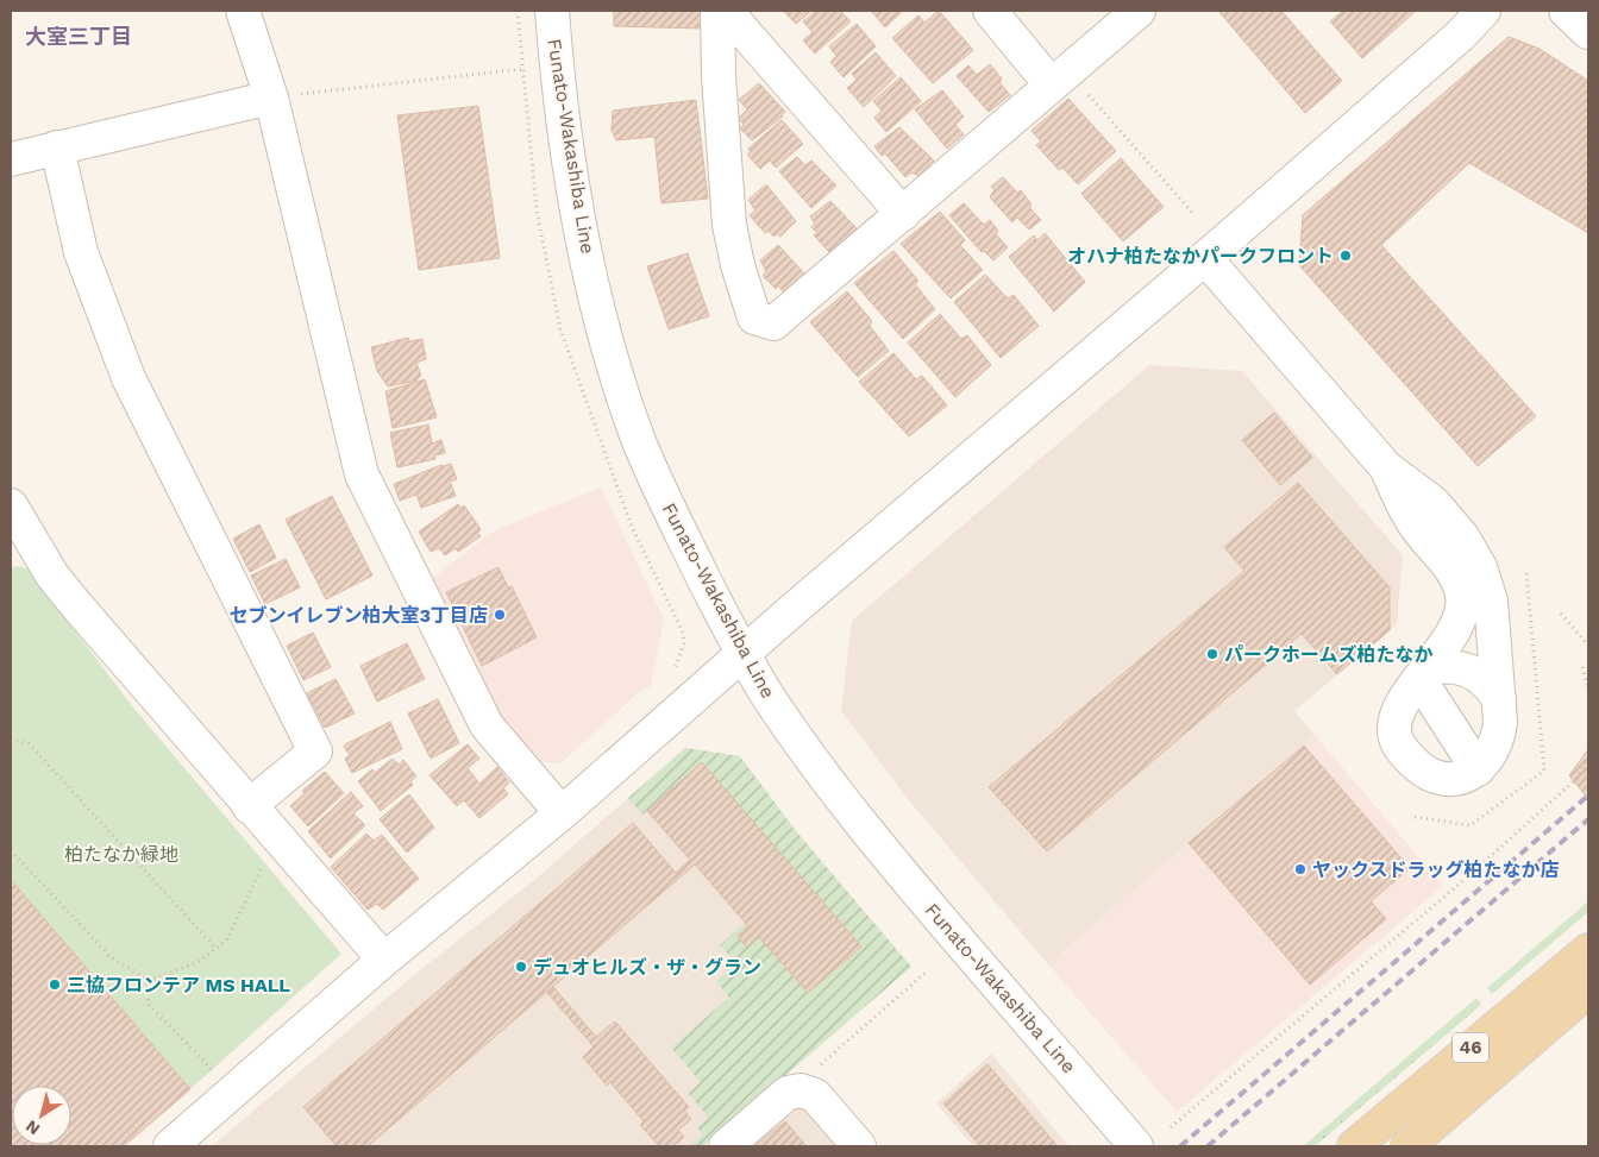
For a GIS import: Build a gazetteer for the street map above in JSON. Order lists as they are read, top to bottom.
{
  "streets": {
    "main road": ["46"],
    "street": ["Funato-Wakashiba Line"]
  },
  "districts": ["大室三丁目"],
  "parks": ["柏たなか緑地"],
  "places": [
    "オハナ柏たなかパークフロント",
    "セブンイレブン柏大室3丁目店",
    "パークホームズ柏たなか",
    "ヤックスドラッグ柏たなか店",
    "デュオヒルズ・ザ・グラン",
    "三協フロンテア MS HALL"
  ],
  "north": "bottom left"
}
